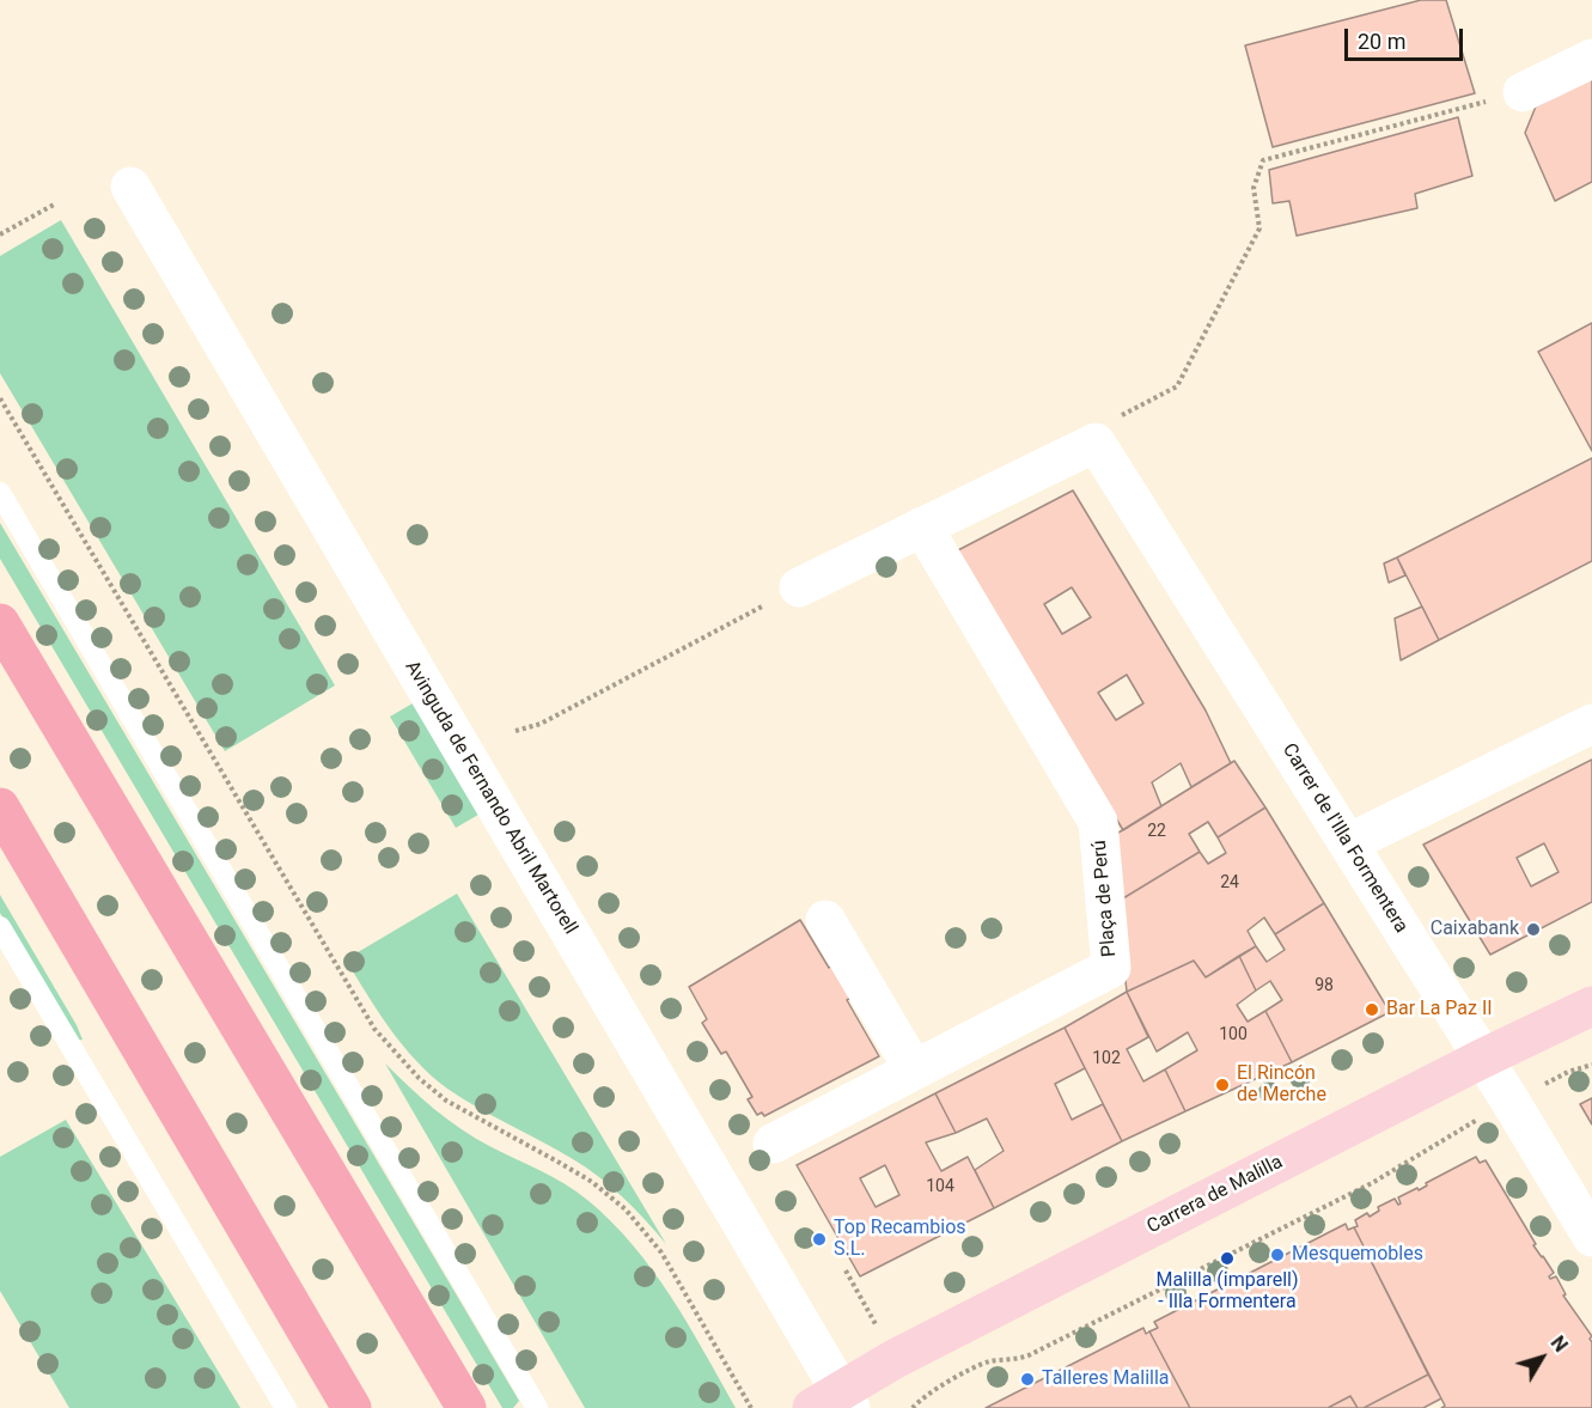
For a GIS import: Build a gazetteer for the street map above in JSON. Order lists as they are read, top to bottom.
{
  "streets": {
    "street": [
      "Avinguda de Fernando Abril Martorell",
      "Carrer de l'Illa Formentera",
      "Plaça de Perú",
      "Carrera de Malilla"
    ]
  },
  "crossings": [
    ["Avinguda de Fernando Abril Martorell", "Carrera de Malilla"],
    ["Carrer de l'Illa Formentera", "Carrera de Malilla"]
  ],
  "places": [
    "Caixabank",
    "Bar La Paz II",
    "El Rincón de Merche",
    "Top Recambios S.L.",
    "Mesquemobles",
    "Malilla (imparell) - Illa Formentera",
    "Talleres Malilla"
  ],
  "house_numbers": [
    "22",
    "24",
    "98",
    "100",
    "102",
    "104"
  ],
  "scale_bar": "20 m",
  "north": "top right"
}
